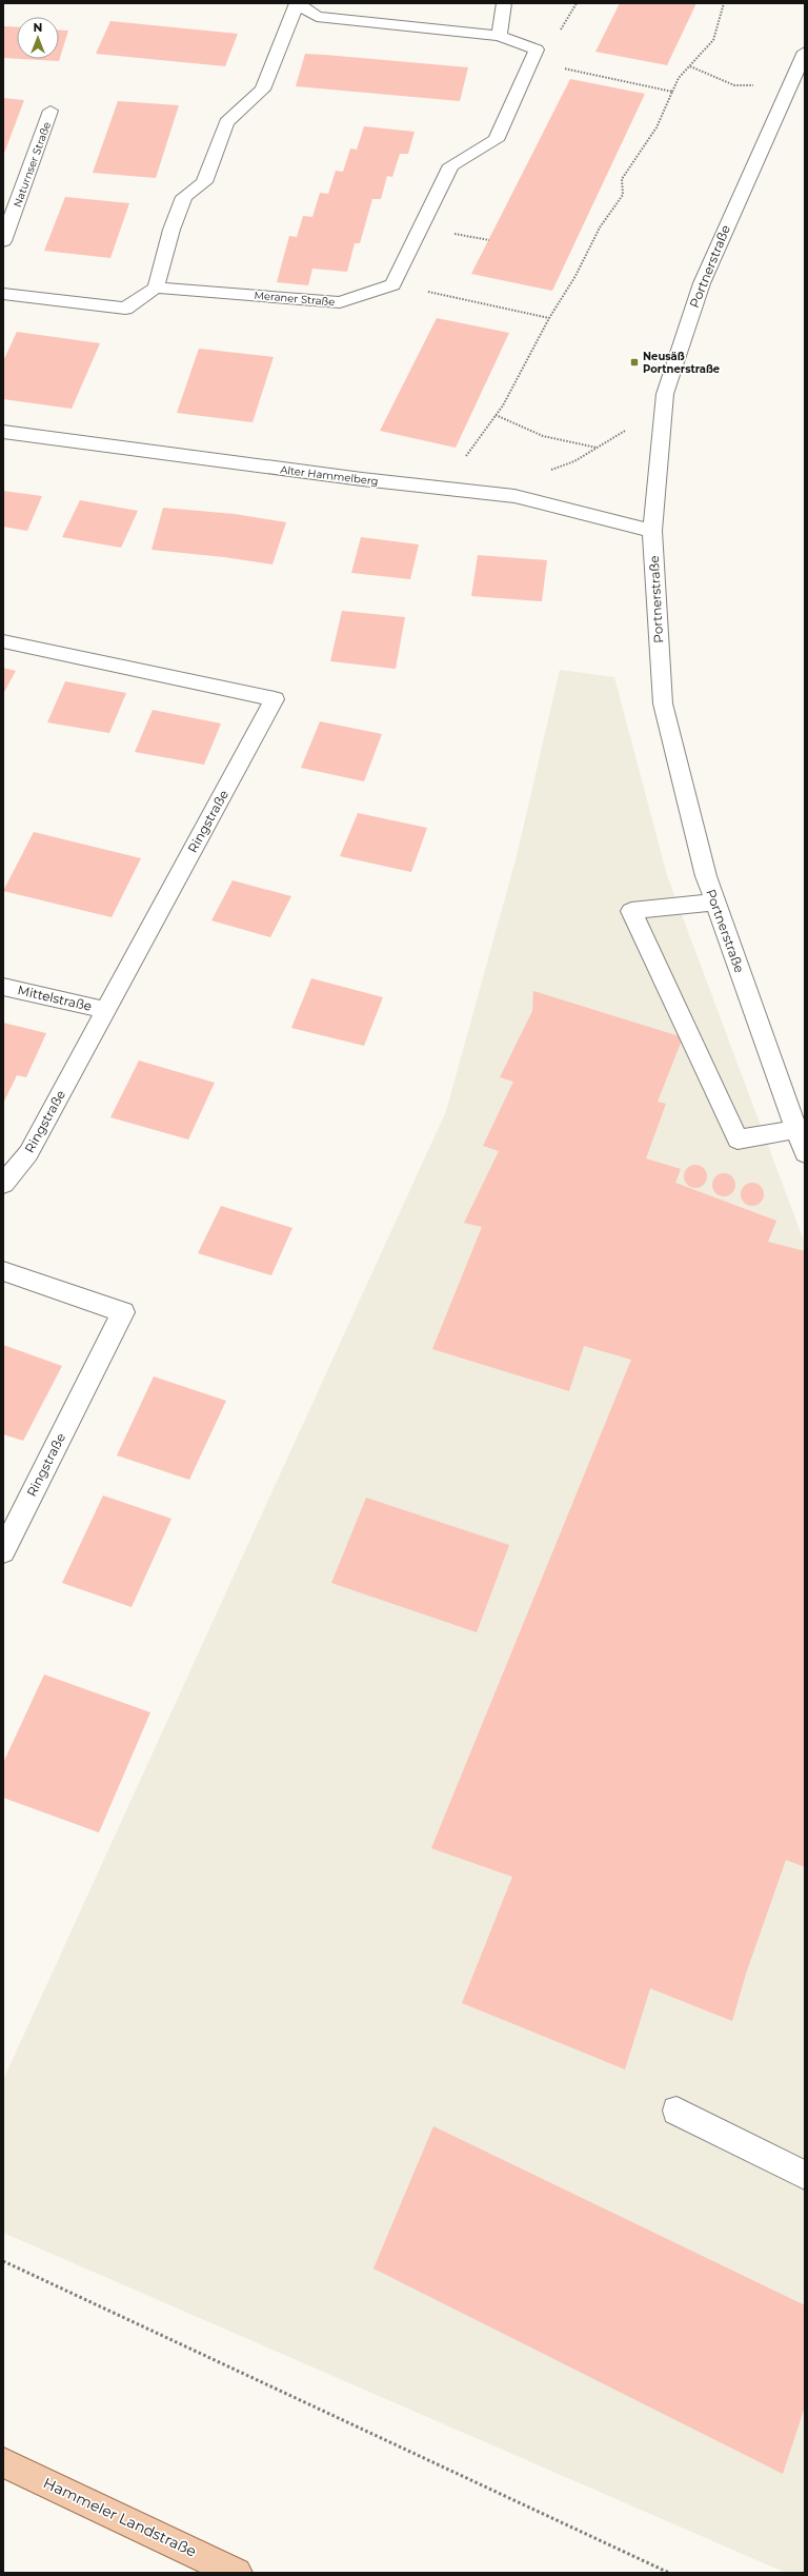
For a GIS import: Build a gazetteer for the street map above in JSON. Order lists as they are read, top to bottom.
{
  "streets": {
    "main road": ["Hammeler Landstraße"],
    "street": [
      "Naturnser Straße",
      "Portnerstraße",
      "Meraner Straße",
      "Alter Hammelberg",
      "Ringstraße",
      "Mittelstraße"
    ]
  },
  "crossings": [
    ["Portnerstraße", "Alter Hammelberg"],
    ["Ringstraße", "Mittelstraße"]
  ],
  "places": {
    "transit": ["Neusäß Portnerstraße"]
  },
  "north": "top"
}
